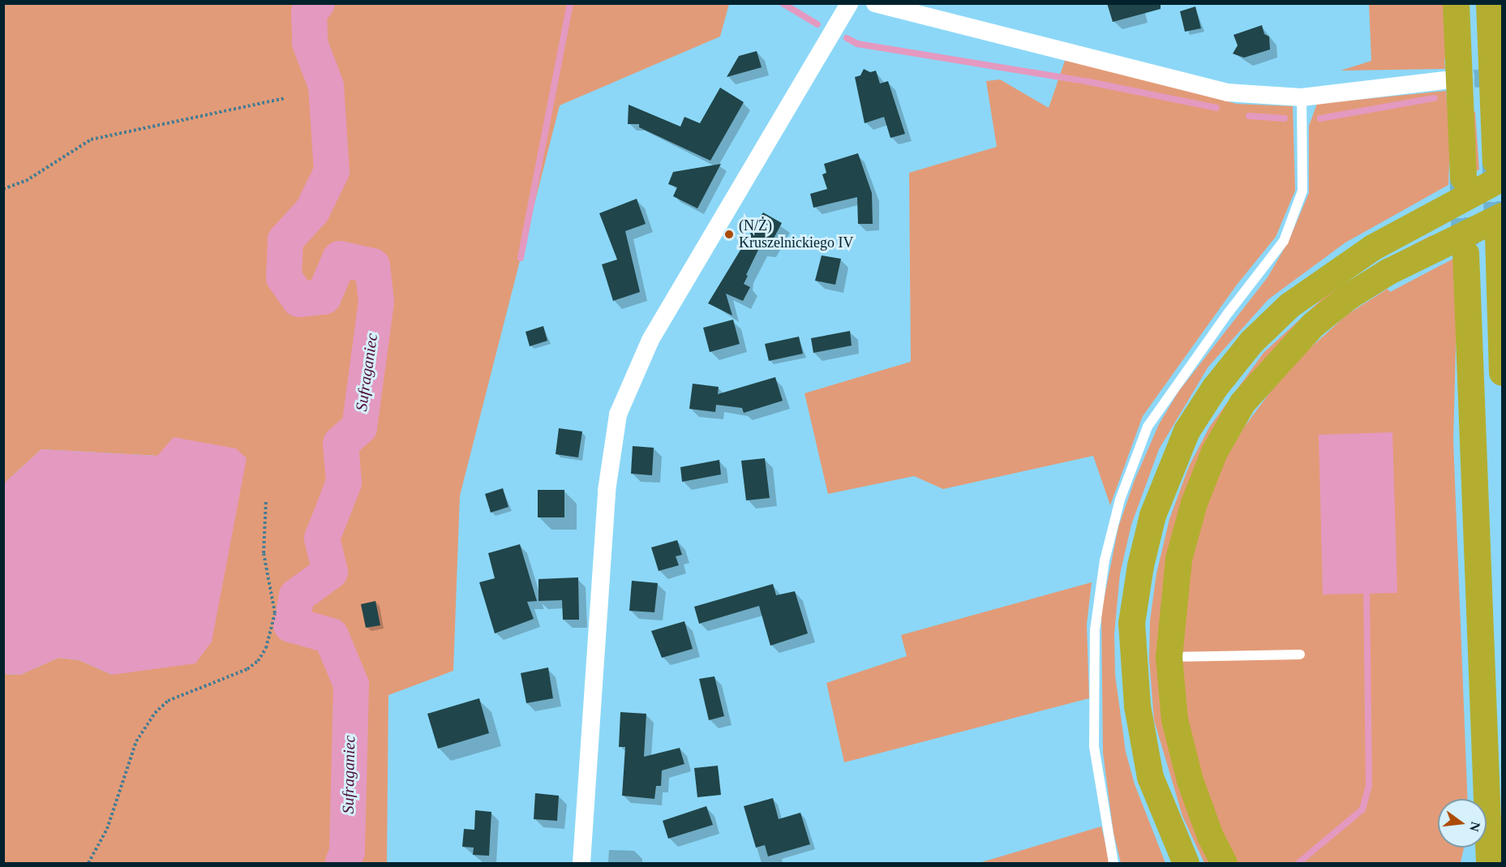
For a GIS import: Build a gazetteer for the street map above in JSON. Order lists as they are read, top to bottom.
{
  "water": ["Sufraganiec"],
  "places": ["(N/Ż) Kruszelnickiego IV"],
  "north": "right"
}
